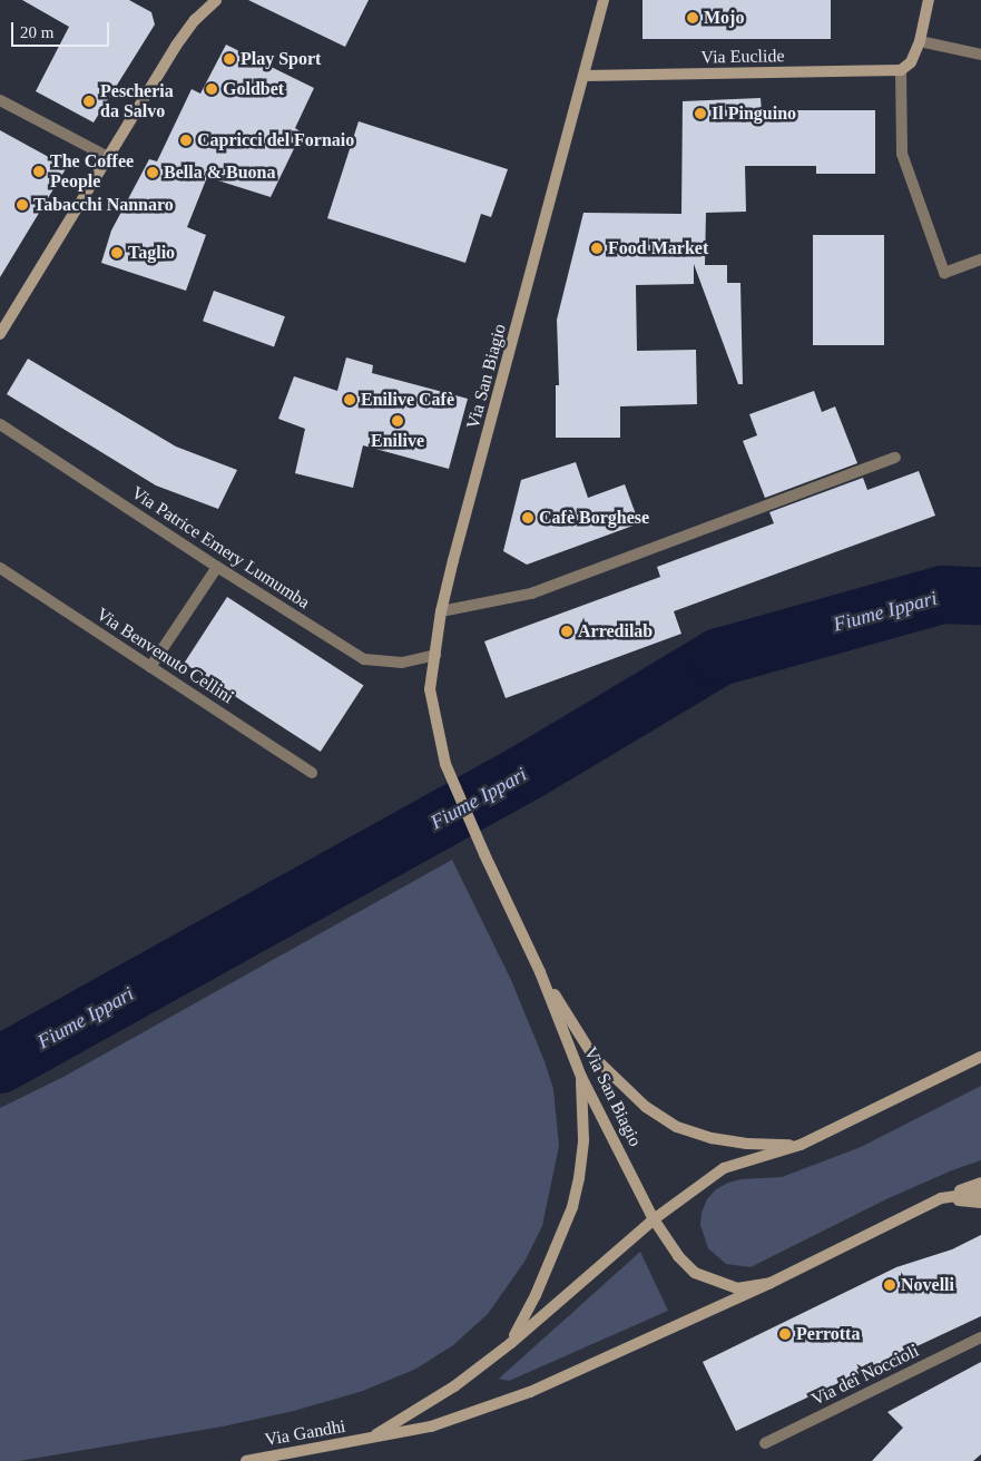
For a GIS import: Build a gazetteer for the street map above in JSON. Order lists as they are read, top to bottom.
{
  "streets": {
    "main road": ["Via Euclide", "Via San Biagio", "Via Gandhi"],
    "street": ["Via Patrice Emery Lumumba", "Via Benvenuto Cellini", "Via dei Noccioli"]
  },
  "crossings": [
    ["Via Euclide", "Via San Biagio"],
    ["Via San Biagio", "Via Patrice Emery Lumumba"],
    ["Via San Biagio", "Via Gandhi"]
  ],
  "water": ["Fiume Ippari"],
  "places": [
    "Mojo",
    "Play Sport",
    "Goldbet",
    "Pescheria da Salvo",
    "Il Pinguino",
    "Capricci del Fornaio",
    "The Coffee People",
    "Bella & Buona",
    "Tabacchi Nannaro",
    "Food Market",
    "Taglio",
    "Enilive Cafè",
    "Enilive",
    "Cafè Borghese",
    "Arredilab",
    "Novelli",
    "Perrotta"
  ],
  "scale_bar": "20 m"
}
